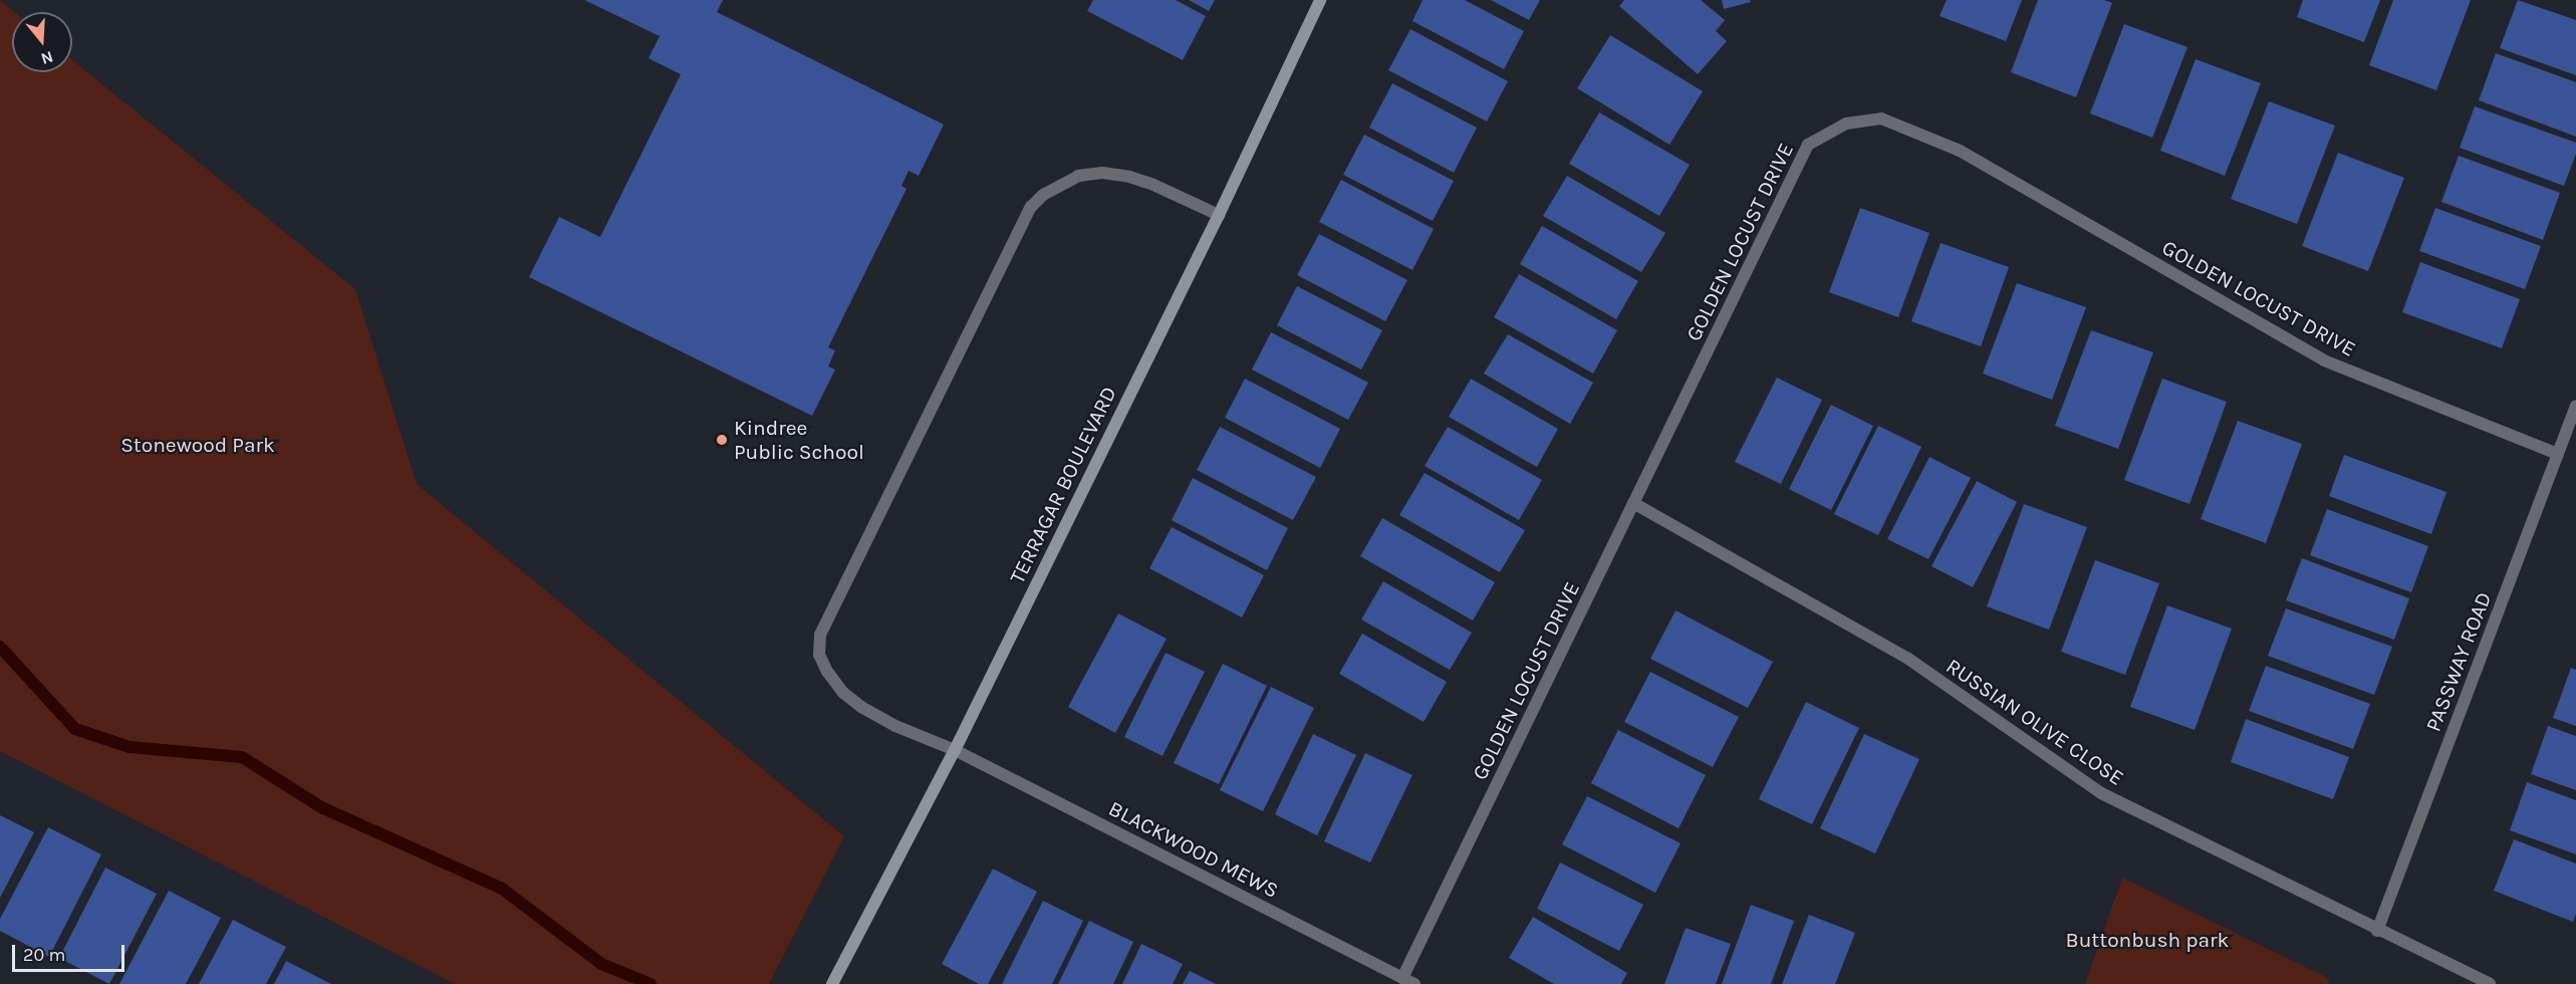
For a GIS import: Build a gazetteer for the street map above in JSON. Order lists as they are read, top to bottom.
{
  "streets": {
    "street": [
      "GOLDEN LOCUST DRIVE",
      "TERRAGAR BOULEVARD",
      "PASSWAY ROAD",
      "RUSSIAN OLIVE CLOSE",
      "BLACKWOOD MEWS"
    ]
  },
  "crossings": [
    ["GOLDEN LOCUST DRIVE", "PASSWAY ROAD"],
    ["GOLDEN LOCUST DRIVE", "RUSSIAN OLIVE CLOSE"],
    ["GOLDEN LOCUST DRIVE", "BLACKWOOD MEWS"],
    ["TERRAGAR BOULEVARD", "BLACKWOOD MEWS"],
    ["PASSWAY ROAD", "RUSSIAN OLIVE CLOSE"]
  ],
  "parks": ["Stonewood Park", "Buttonbush park"],
  "places": ["Kindree Public School"],
  "scale_bar": "20 m",
  "north": "bottom"
}
